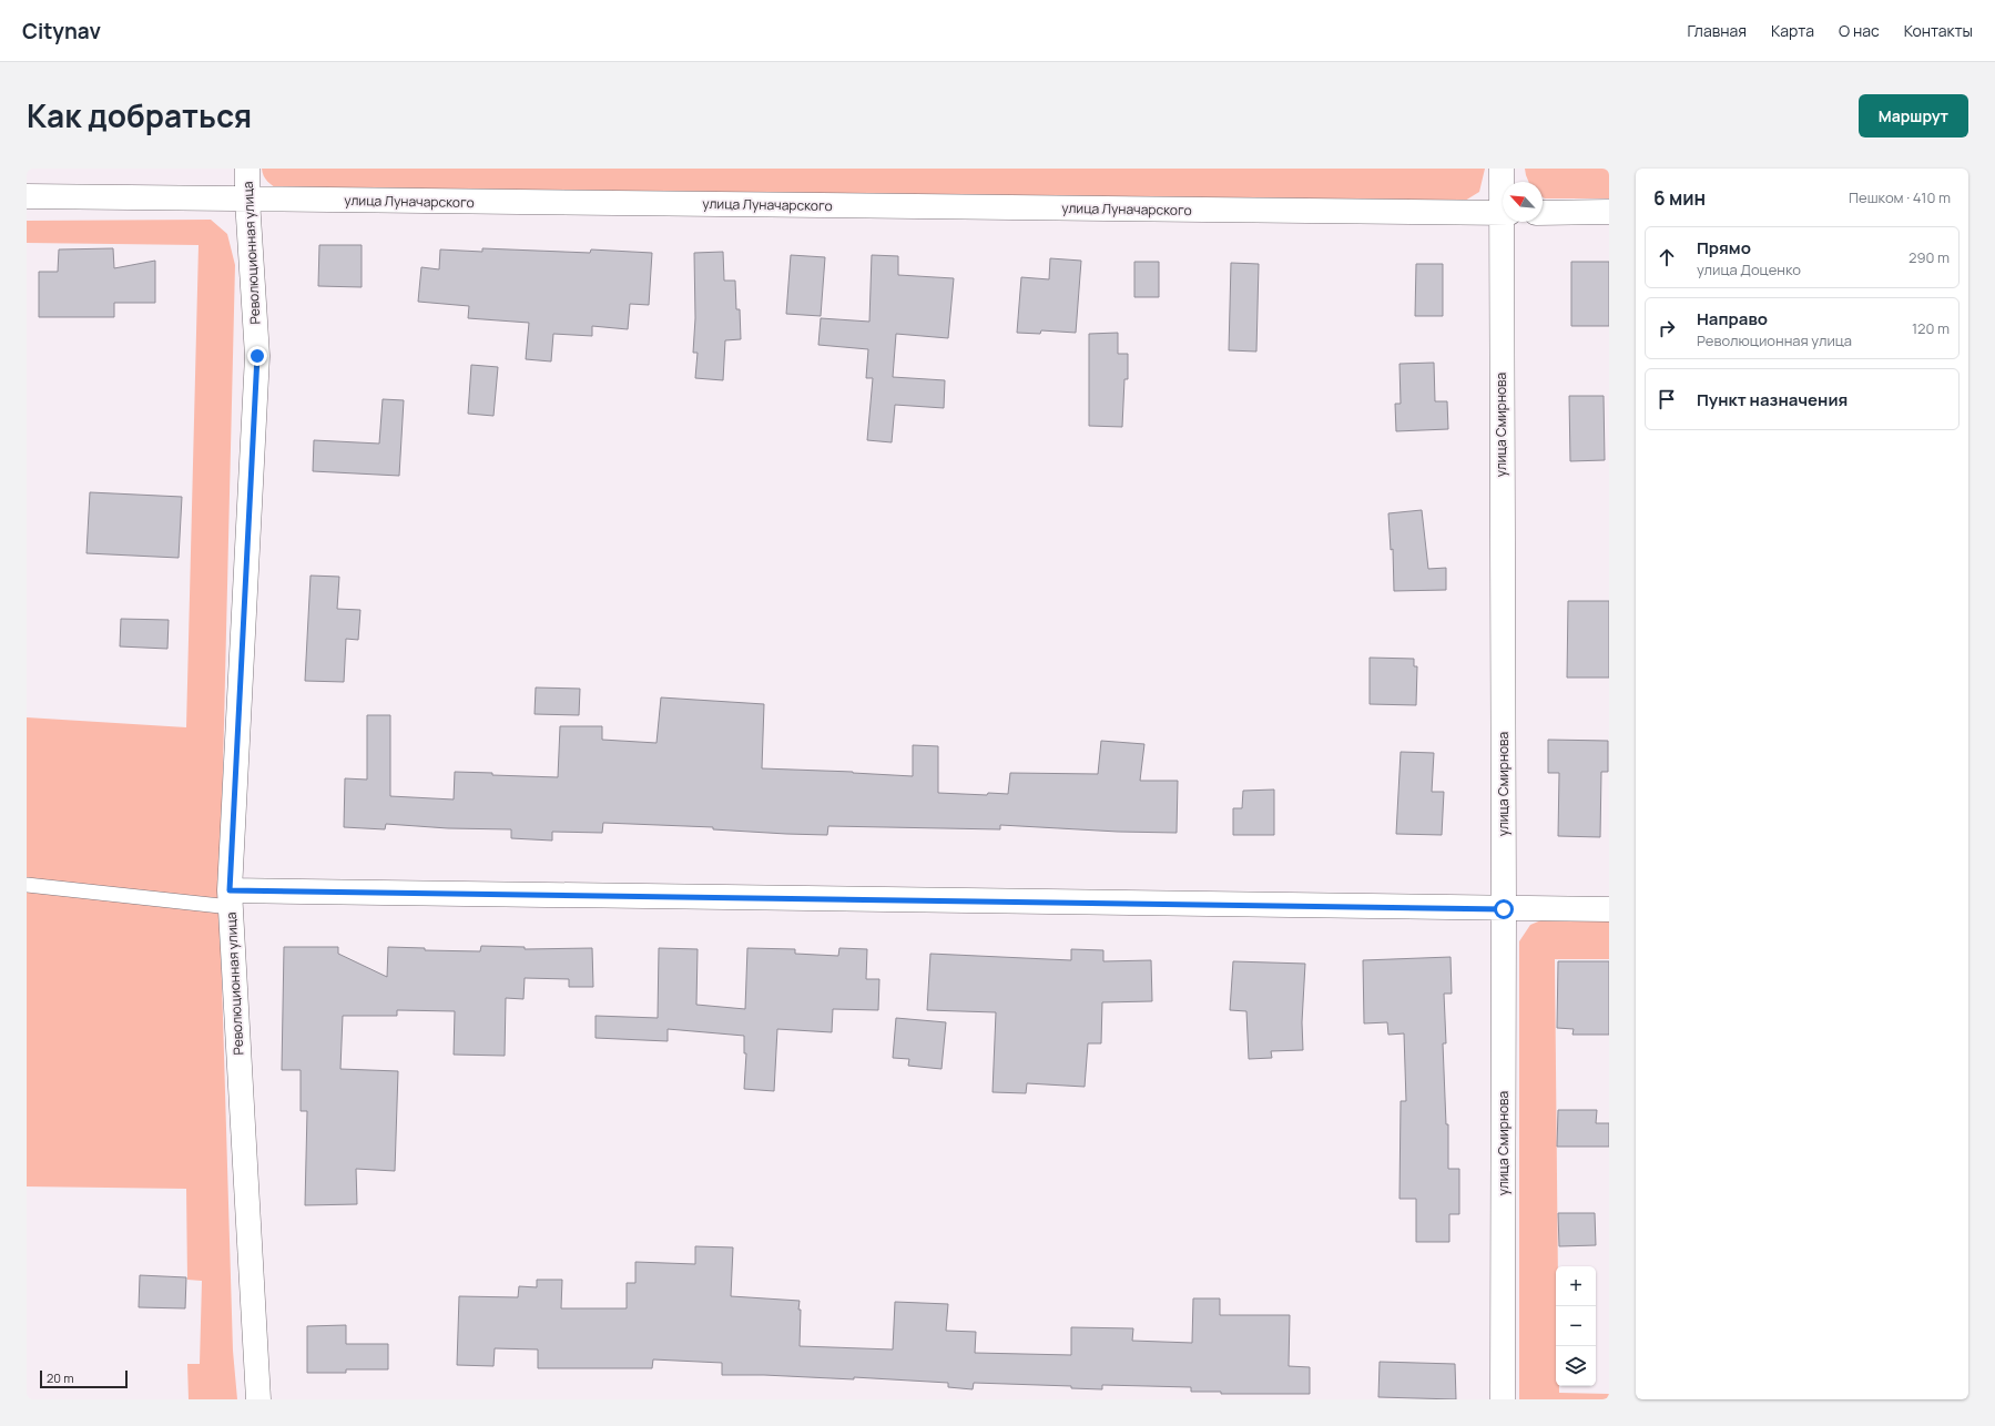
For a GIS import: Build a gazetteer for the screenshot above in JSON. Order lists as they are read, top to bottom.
{
  "streets": {
    "street": ["улица Луначарского", "Революционная улица", "улица Смирнова"]
  },
  "crossings": [
    ["улица Луначарского", "Революционная улица"]
  ],
  "scale_bar": "20 m",
  "north": "top left",
  "page": {
    "header": "Citynav",
    "nav": [
      "Главная",
      "Карта",
      "О нас",
      "Контакты"
    ],
    "title": "Как добраться",
    "buttons": "Маршрут",
    "heading": ["6 мин", "Пешком · 410 m"],
    "list": [
      ["Прямо", "улица Доценко", "290 m"],
      ["Направо", "Революционная улица", "120 m"],
      "Пункт назначения"
    ],
    "map_buttons": ["+", "−"],
    "scale": "20 m"
  }
}
